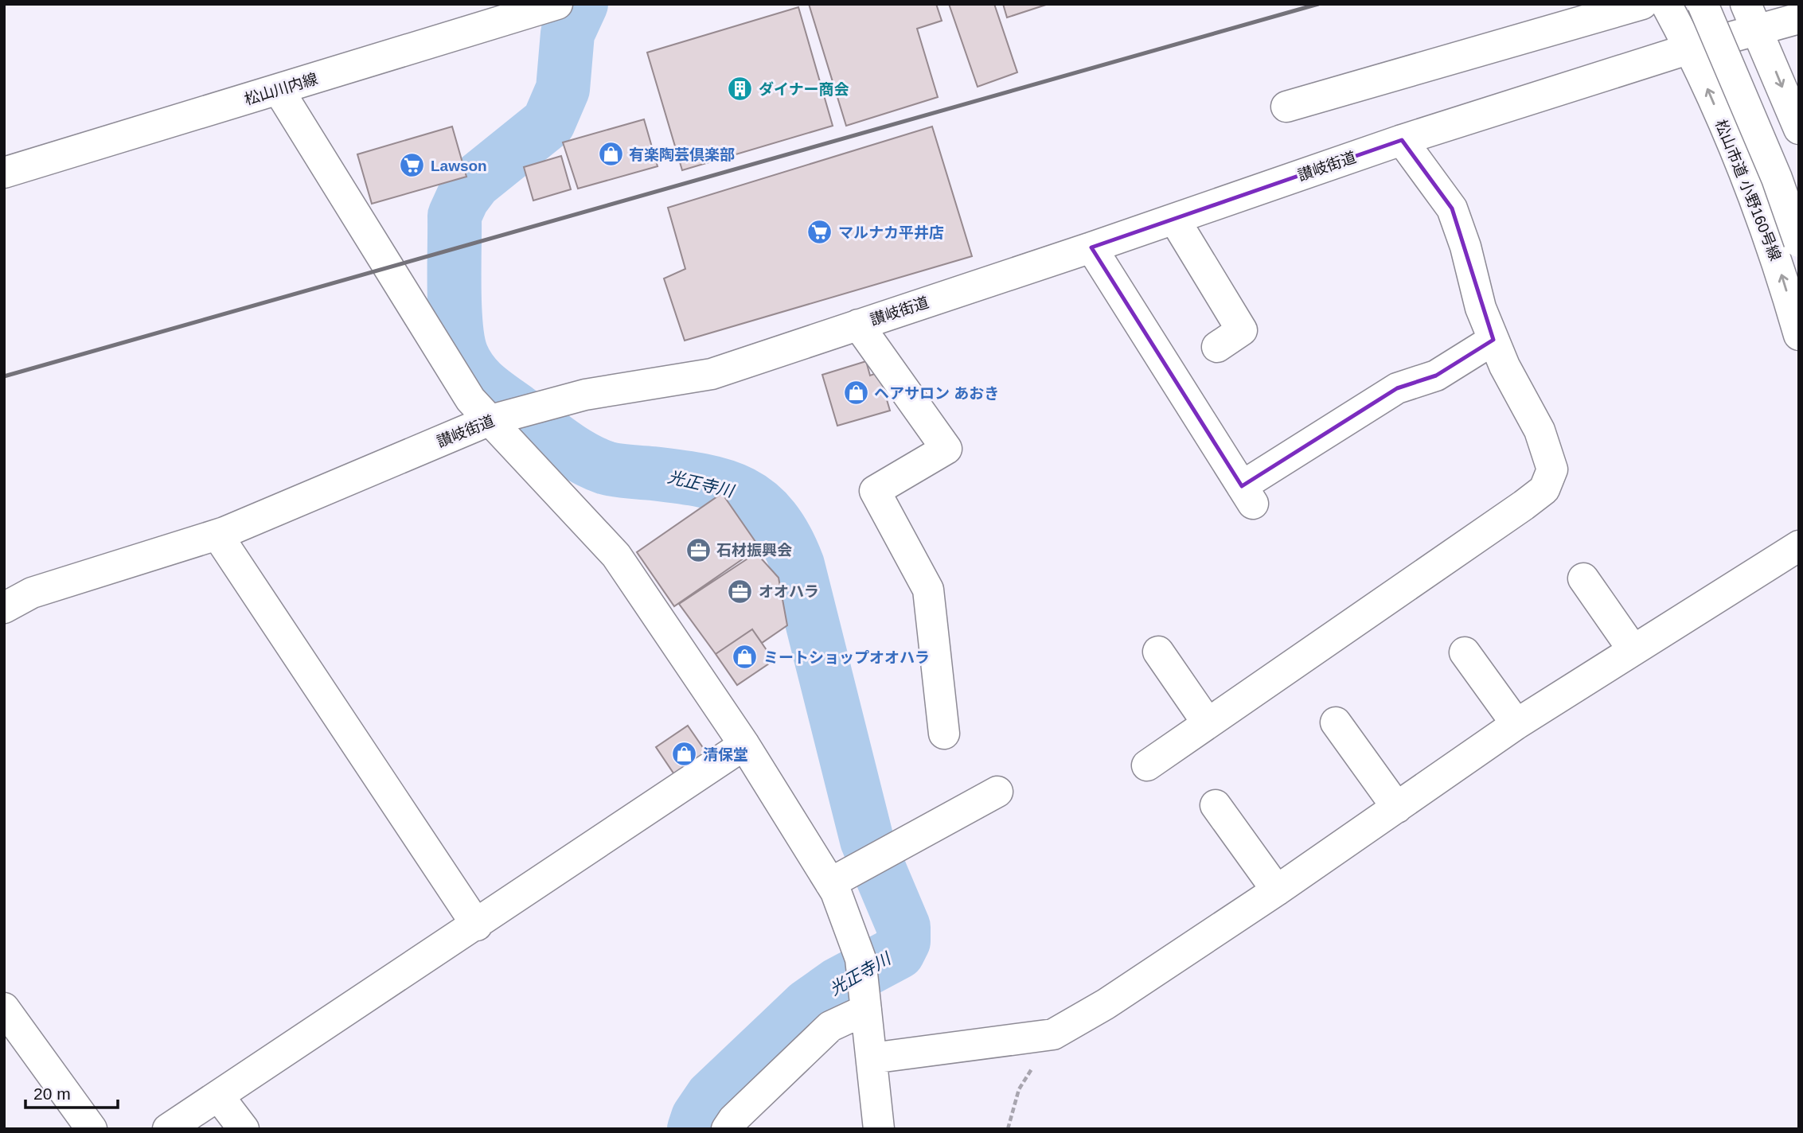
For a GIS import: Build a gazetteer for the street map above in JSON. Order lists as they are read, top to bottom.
{
  "streets": {
    "street": ["松山川内線", "讃岐街道", "松山市道 小野160号線"]
  },
  "crossings": [
    ["讃岐街道", "松山市道 小野160号線"]
  ],
  "water": ["光正寺川"],
  "places": {
    "building": ["ダイナー商会"],
    "shop": [
      "有楽陶芸倶楽部",
      "ヘアサロン あおき",
      "ミートショップオオハラ",
      "清保堂"
    ],
    "supermarket": ["Lawson", "マルナカ平井店"],
    "office": ["石材振興会", "オオハラ"]
  },
  "scale_bar": "20 m"
}
